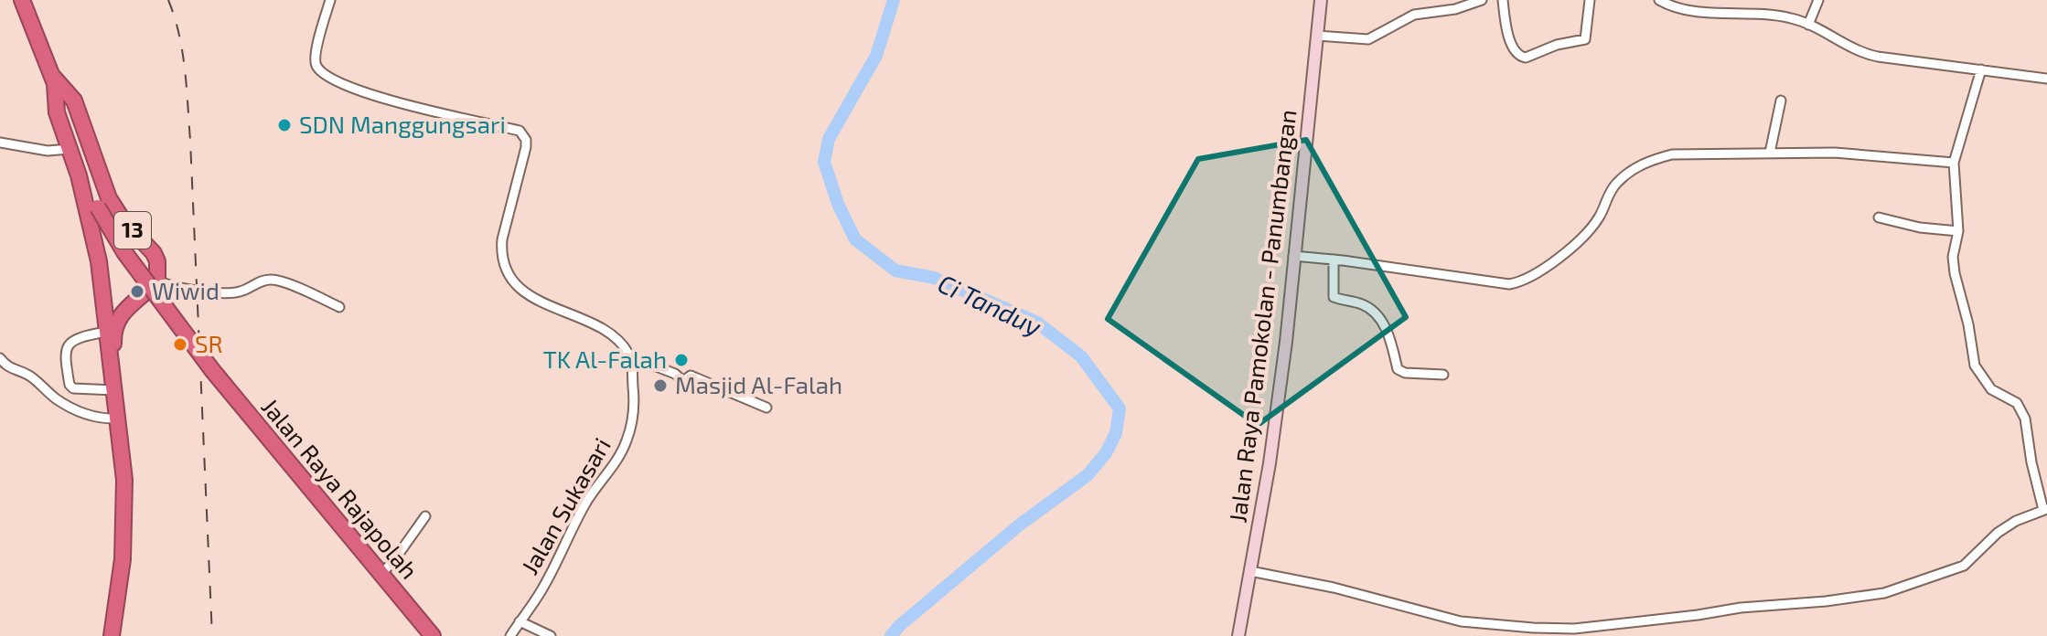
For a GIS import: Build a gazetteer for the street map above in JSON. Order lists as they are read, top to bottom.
{
  "streets": {
    "highway": ["13", "Jalan Raya Rajapolah"],
    "main road": ["Jalan Raya Pamokolan - Panumbangan"],
    "street": ["Jalan Sukasari"]
  },
  "crossings": [
    ["13", "Jalan Raya Rajapolah"]
  ],
  "water": ["Ci Tanduy"],
  "places": [
    "SDN Manggungsari",
    "Wiwid",
    "SR",
    "TK Al-Falah",
    "Masjid Al-Falah"
  ]
}
